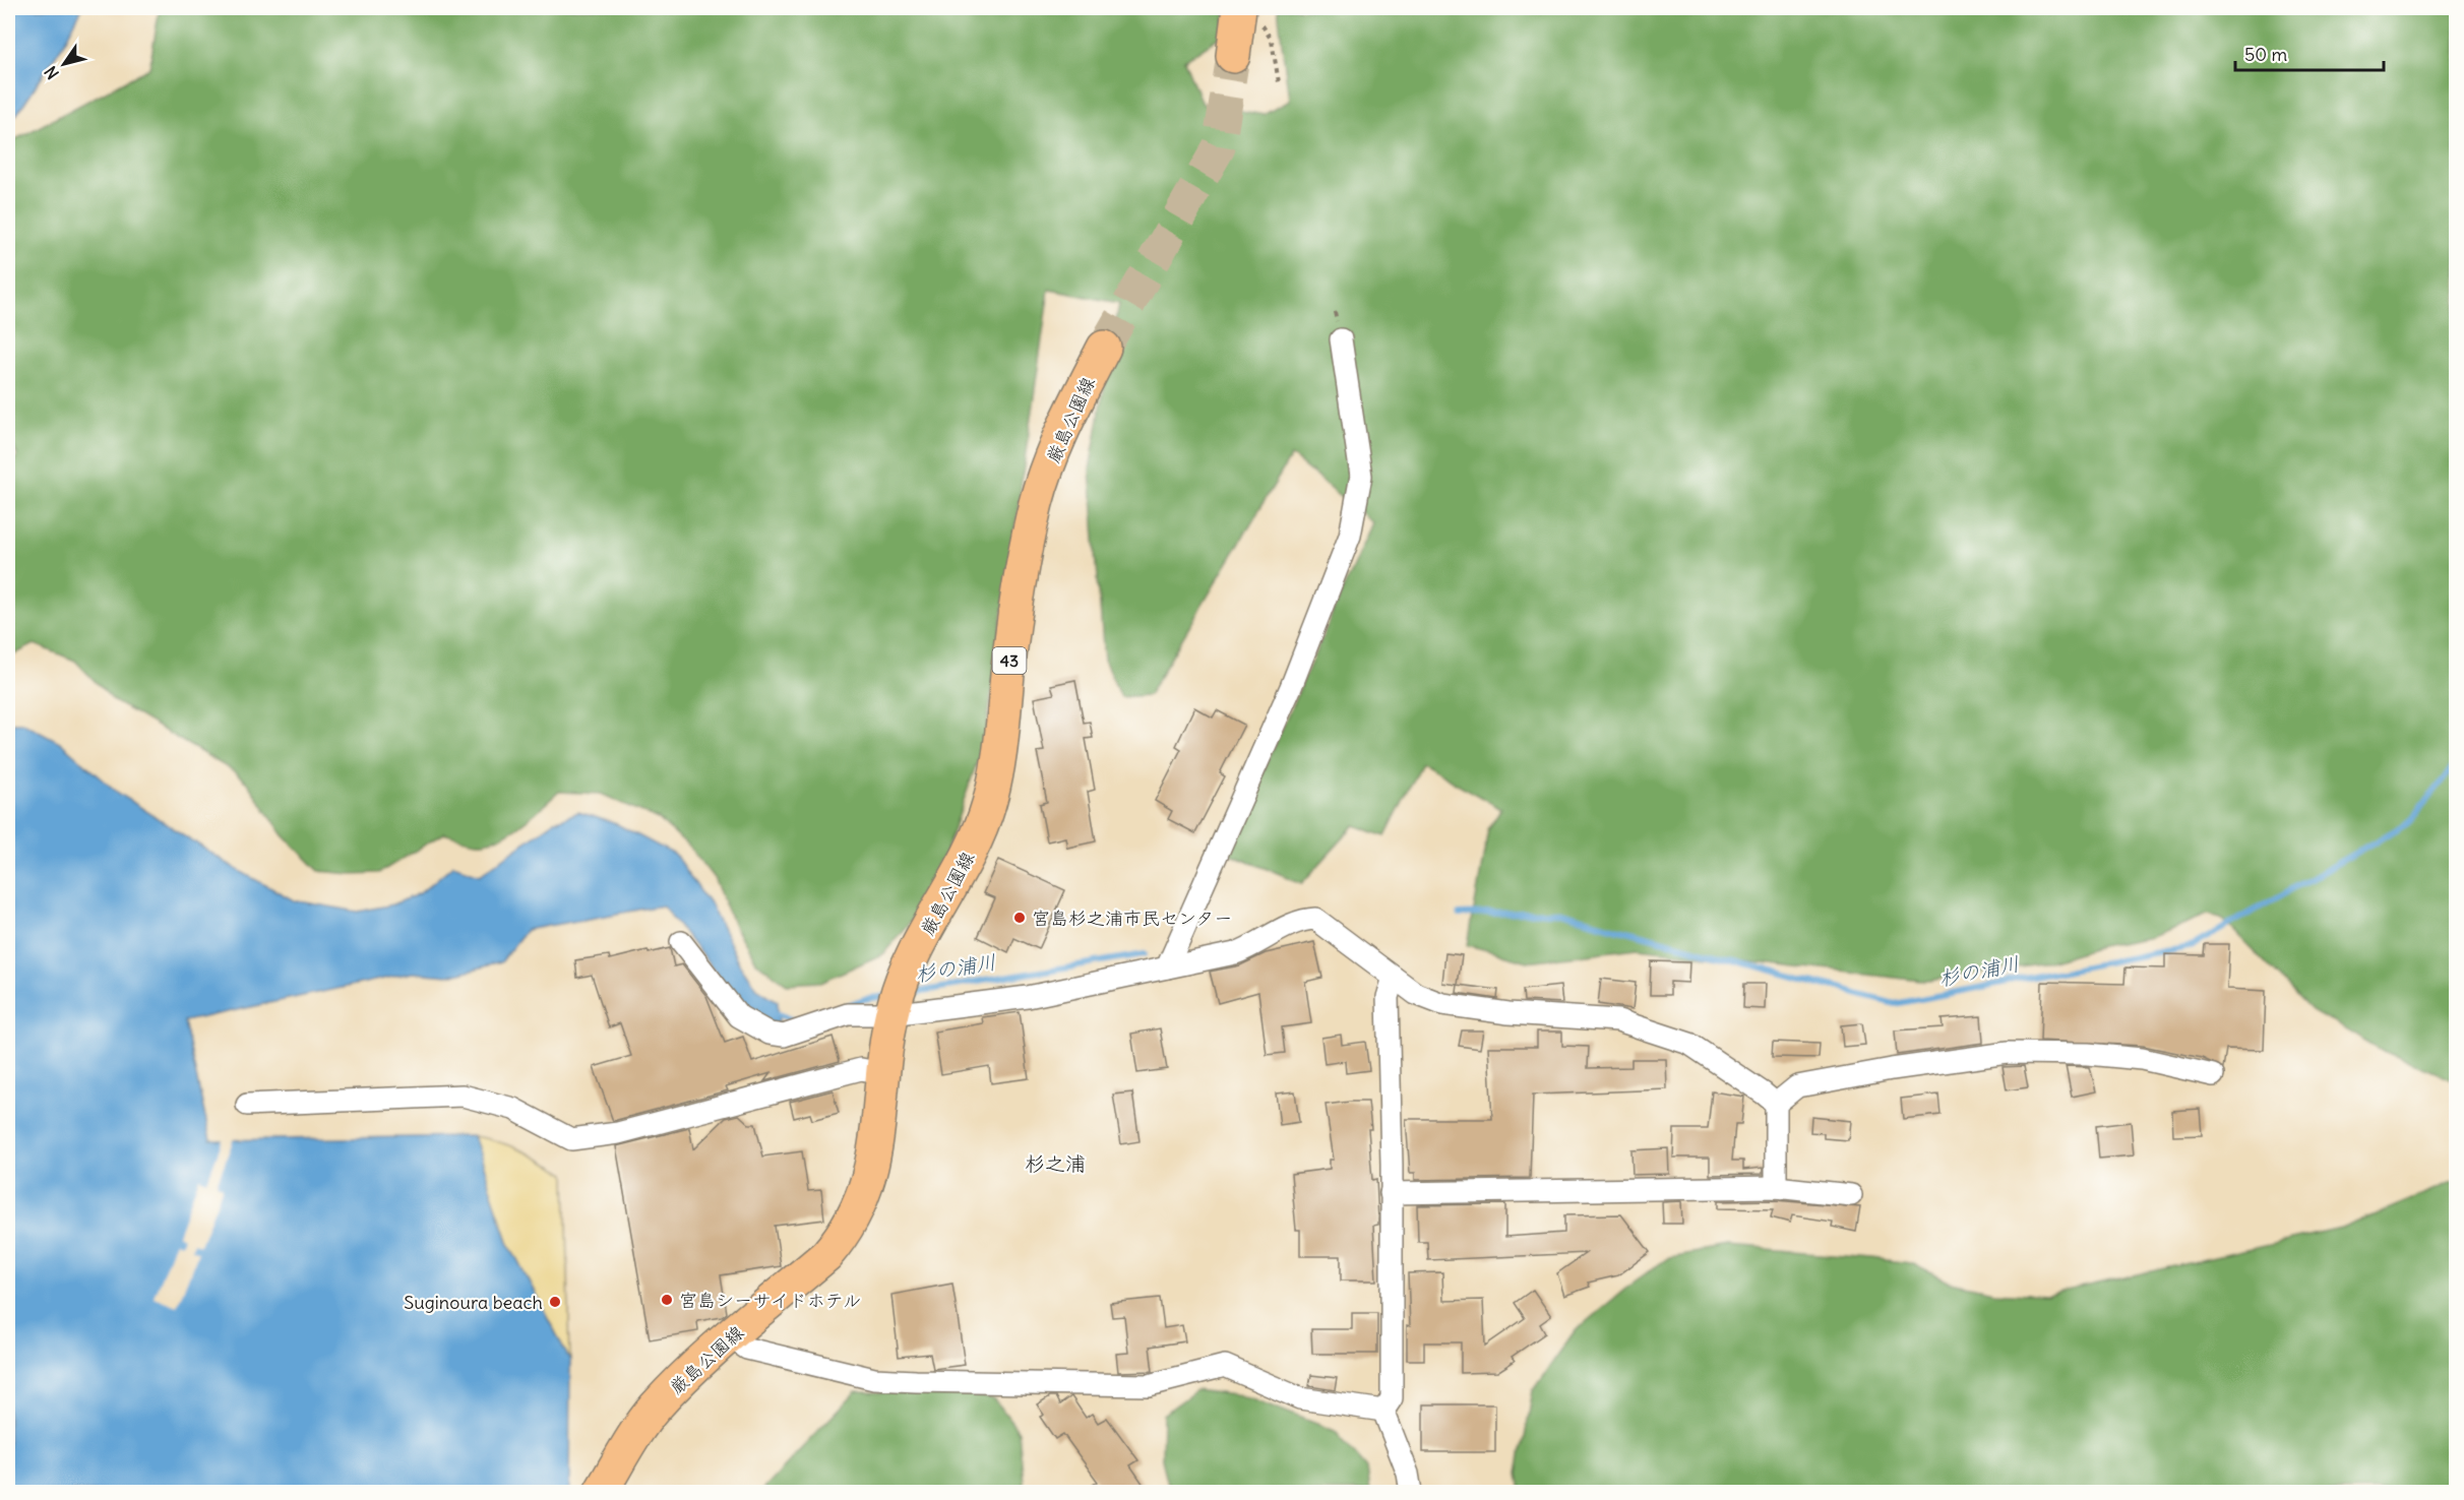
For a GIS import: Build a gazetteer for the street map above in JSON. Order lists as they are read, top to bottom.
{
  "streets": {
    "main road": ["厳島公園線", "43"]
  },
  "districts": ["杉之浦"],
  "water": ["杉の浦川"],
  "places": ["宮島杉之浦市民センター", "宮島シーサイドホテル", "Suginoura beach"],
  "scale_bar": "50 m",
  "north": "bottom left"
}
